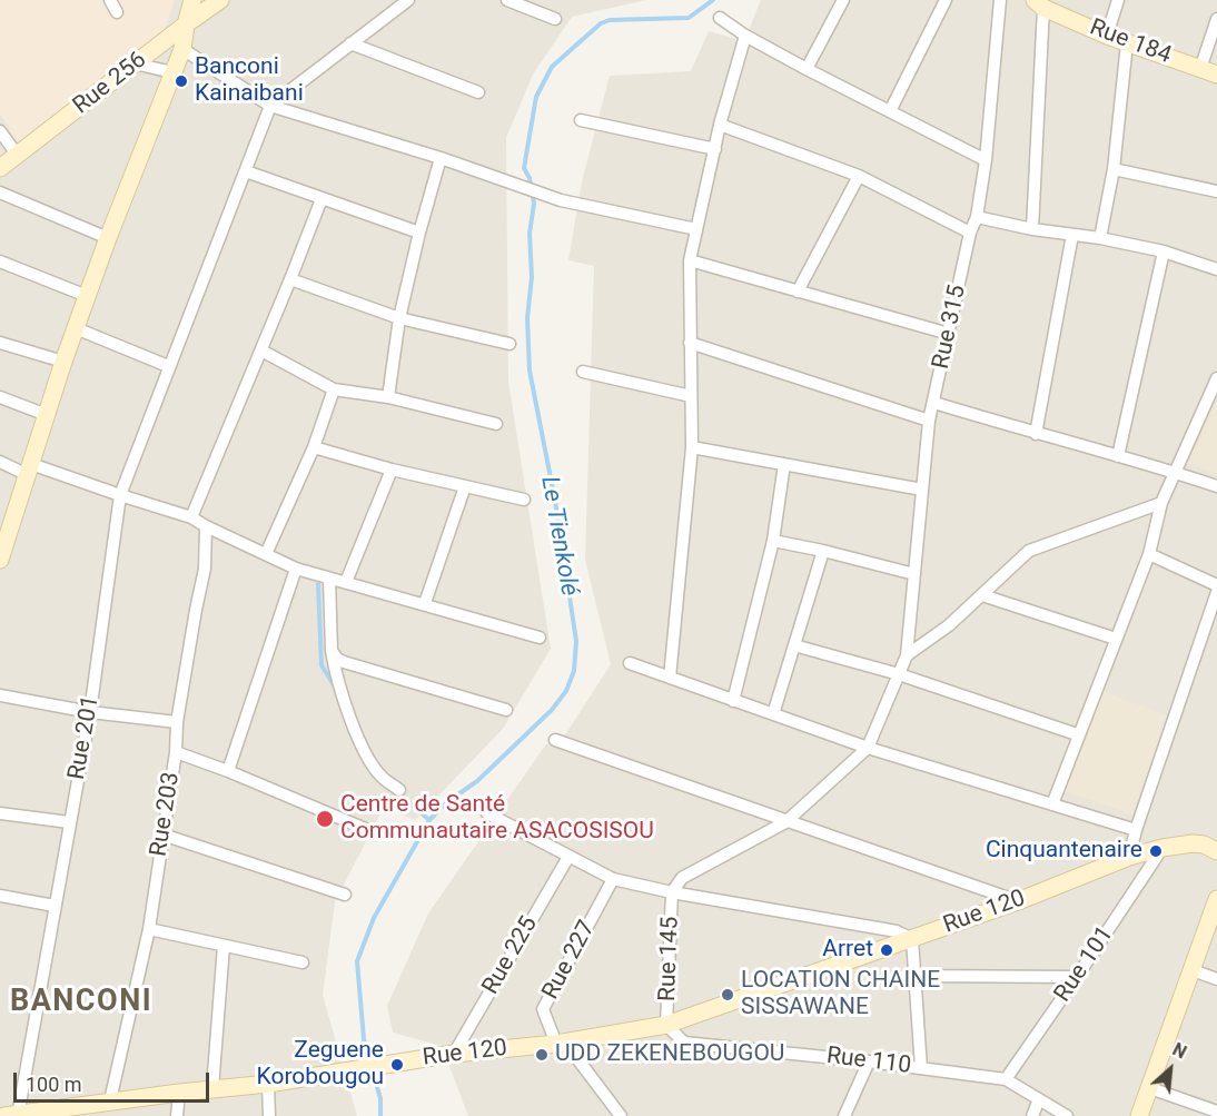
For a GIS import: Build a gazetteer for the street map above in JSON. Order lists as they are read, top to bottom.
{
  "streets": {
    "main road": ["Rue 184", "Rue 256", "Rue 120"],
    "street": [
      "Rue 315",
      "Rue 201",
      "Rue 203",
      "Rue 225",
      "Rue 145",
      "Rue 227",
      "Rue 101",
      "Rue 110"
    ]
  },
  "crossings": [
    ["Rue 201", "Rue 120"],
    ["Rue 203", "Rue 120"],
    ["Rue 120", "Rue 225"],
    ["Rue 120", "Rue 145"],
    ["Rue 120", "Rue 227"],
    ["Rue 120", "Rue 101"],
    ["Rue 120", "Rue 110"],
    ["Rue 145", "Rue 110"],
    ["Rue 101", "Rue 110"]
  ],
  "districts": ["BANCONI"],
  "water": ["Le Tienkolé"],
  "places": [
    "Banconi Kainaibani",
    "Centre de Santé Communautaire ASACOSISOU",
    "Cinquantenaire",
    "Arret",
    "LOCATION CHAINE SISSAWANE",
    "UDD ZEKENEBOUGOU",
    "Zeguene Korobougou"
  ],
  "scale_bar": "100 m",
  "north": "top right"
}
